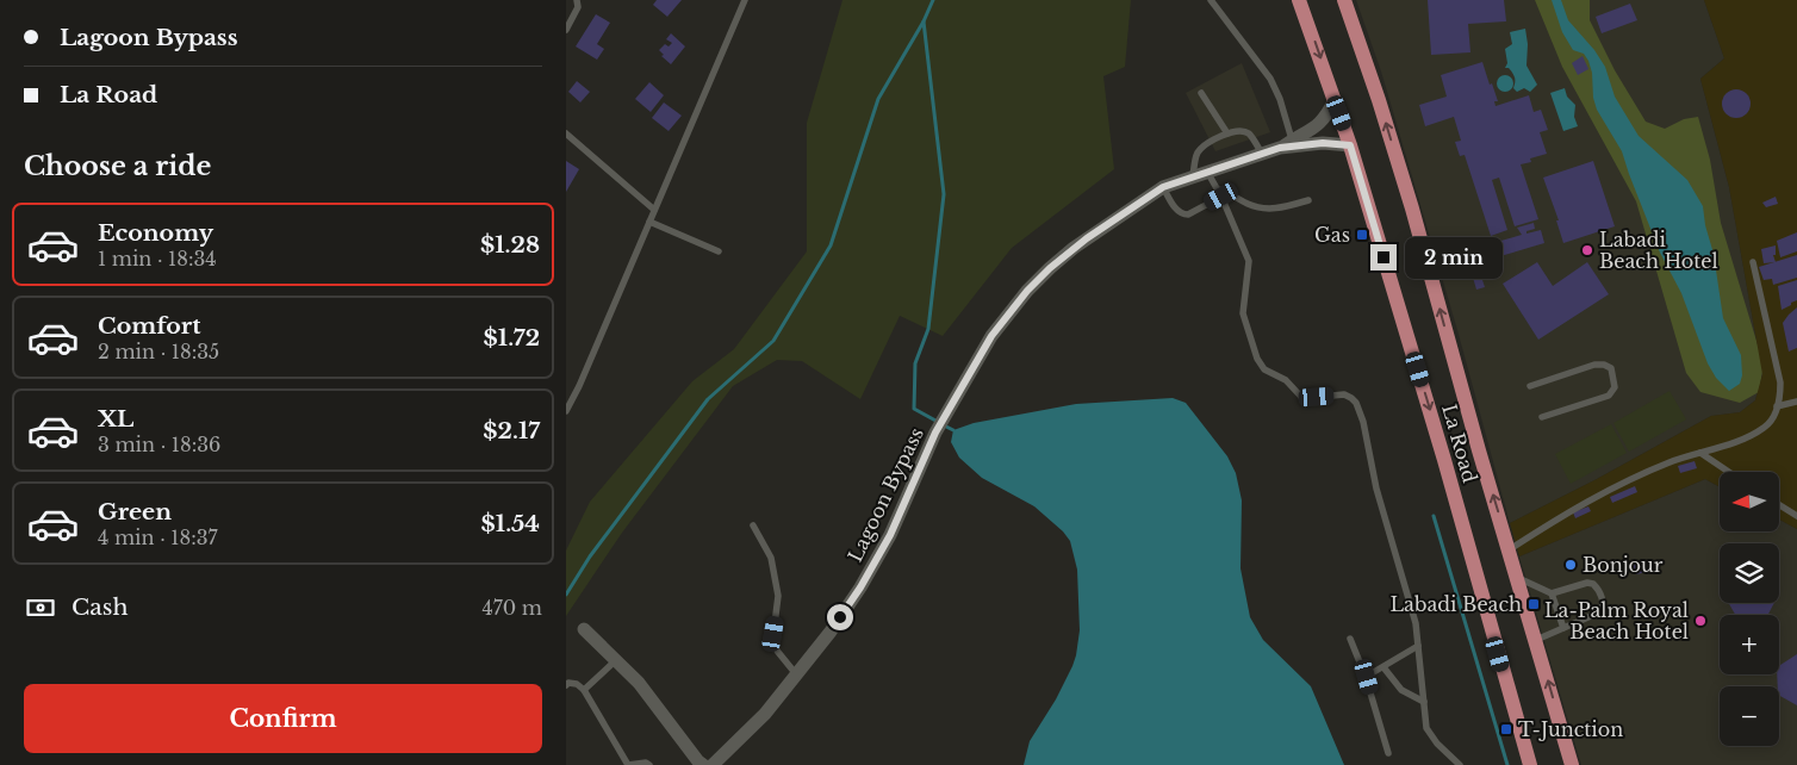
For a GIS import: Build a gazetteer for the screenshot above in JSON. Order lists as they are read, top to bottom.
{
  "streets": {
    "main road": ["La Road"],
    "street": ["Lagoon Bypass"]
  },
  "crossings": [
    ["La Road", "Lagoon Bypass"]
  ],
  "places": {
    "transit": ["Gas", "Labadi Beach", "T-Junction"],
    "other": ["Labadi Beach Hotel", "Bonjour", "La-Palm Royal Beach Hotel"]
  },
  "north": "left",
  "page": {
    "banner": ["Lagoon Bypass", "La Road"],
    "heading": "Choose a ride",
    "list": [
      {
        "name": "Economy",
        "note": "1 min · 18:34",
        "value": "$1.28"
      },
      {
        "name": "Comfort",
        "note": "2 min · 18:35",
        "value": "$1.72"
      },
      {
        "name": "XL",
        "note": "3 min · 18:36",
        "value": "$2.17"
      },
      {
        "name": "Green",
        "note": "4 min · 18:37",
        "value": "$1.54"
      }
    ],
    "bubble": "2 min",
    "map_buttons": ["+", "−"],
    "pay": ["Cash", "470 m"],
    "buttons": "Confirm"
  }
}
